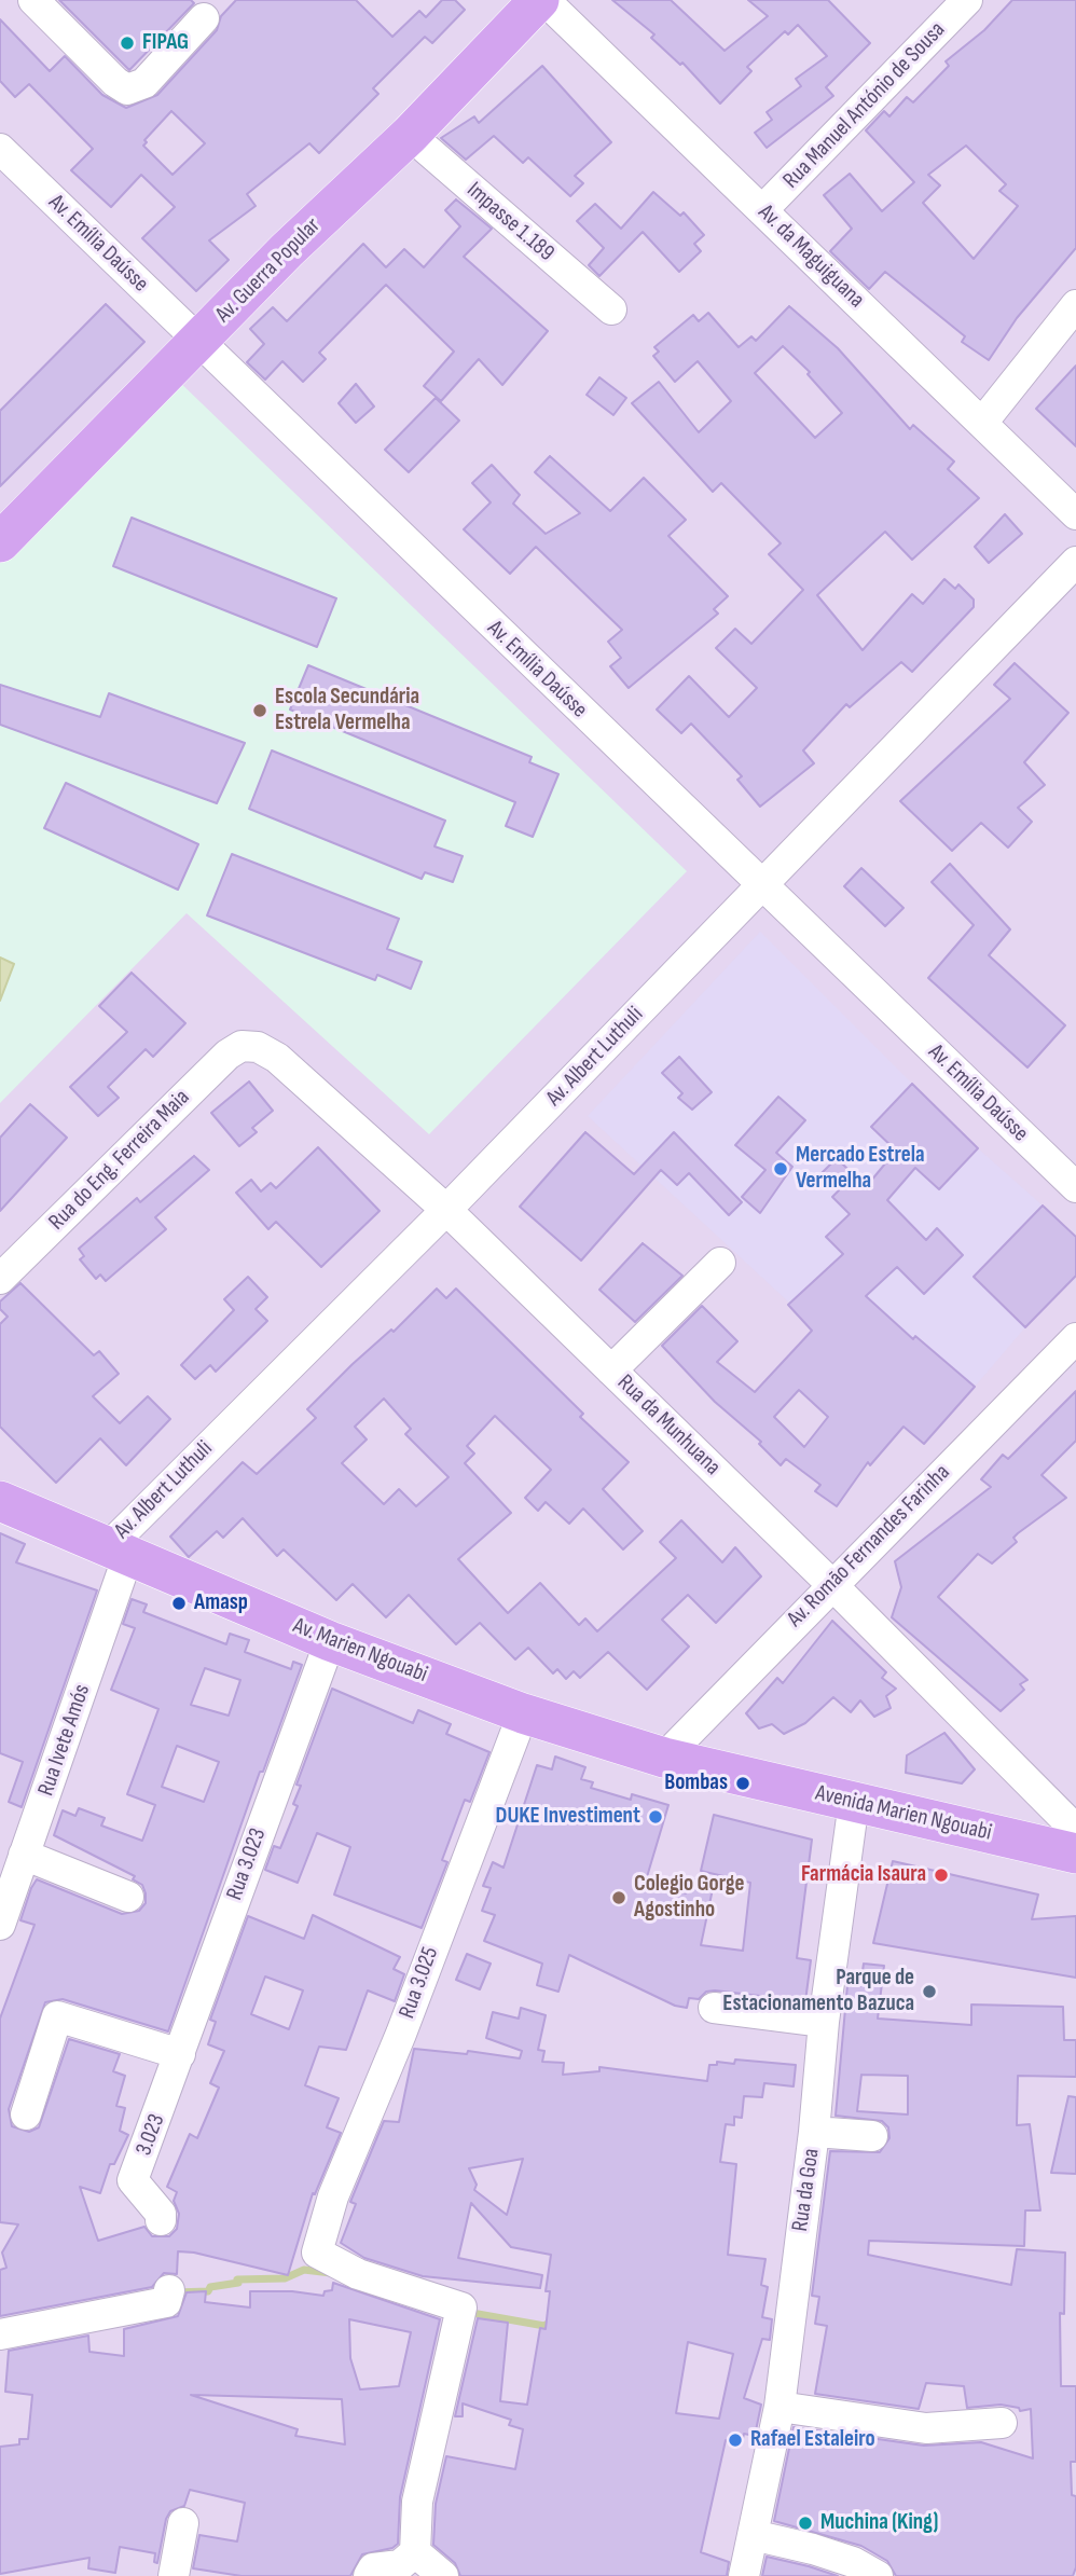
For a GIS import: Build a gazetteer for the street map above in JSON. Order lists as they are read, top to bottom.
{
  "streets": {
    "main road": ["Av. Guerra Popular", "Av. Marien Ngouabi", "Avenida Marien Ngouabi"],
    "street": [
      "Rua Manuel António de Sousa",
      "Impasse 1.189",
      "Av. Emília Daússe",
      "Av. da Maguiguana",
      "Av. Albert Luthuli",
      "Rua do Eng. Ferreira Maia",
      "Rua da Munhuana",
      "Av. Romão Fernandes Farinha",
      "Rua Ivete Amós",
      "Rua 3.023",
      "Rua 3.025",
      "3.023",
      "Rua da Goa"
    ]
  },
  "crossings": [
    ["Rua Manuel António de Sousa", "Av. da Maguiguana"],
    ["Impasse 1.189", "Av. Guerra Popular"],
    ["Av. Emília Daússe", "Av. Guerra Popular"],
    ["Av. Emília Daússe", "Av. Albert Luthuli"],
    ["Av. da Maguiguana", "Av. Guerra Popular"],
    ["Av. Albert Luthuli", "Rua da Munhuana"],
    ["Av. Albert Luthuli", "Av. Marien Ngouabi"],
    ["Av. Albert Luthuli", "Rua Ivete Amós"],
    ["Rua do Eng. Ferreira Maia", "Rua da Munhuana"],
    ["Rua da Munhuana", "Av. Romão Fernandes Farinha"],
    ["Av. Romão Fernandes Farinha", "Av. Marien Ngouabi"],
    ["Av. Marien Ngouabi", "Rua Ivete Amós"],
    ["Av. Marien Ngouabi", "Avenida Marien Ngouabi"],
    ["Av. Marien Ngouabi", "Rua 3.023"],
    ["Av. Marien Ngouabi", "Rua 3.025"],
    ["Avenida Marien Ngouabi", "Rua da Goa"],
    ["Rua 3.023", "3.023"]
  ],
  "places": [
    "FIPAG",
    "Escola Secundária Estrela Vermelha",
    "Mercado Estrela Vermelha",
    "Amasp",
    "Bombas",
    "DUKE Investiment",
    "Farmácia Isaura",
    "Colegio Gorge Agostinho",
    "Parque de Estacionamento Bazuca",
    "Rafael Estaleiro",
    "Muchina (King)"
  ]
}
